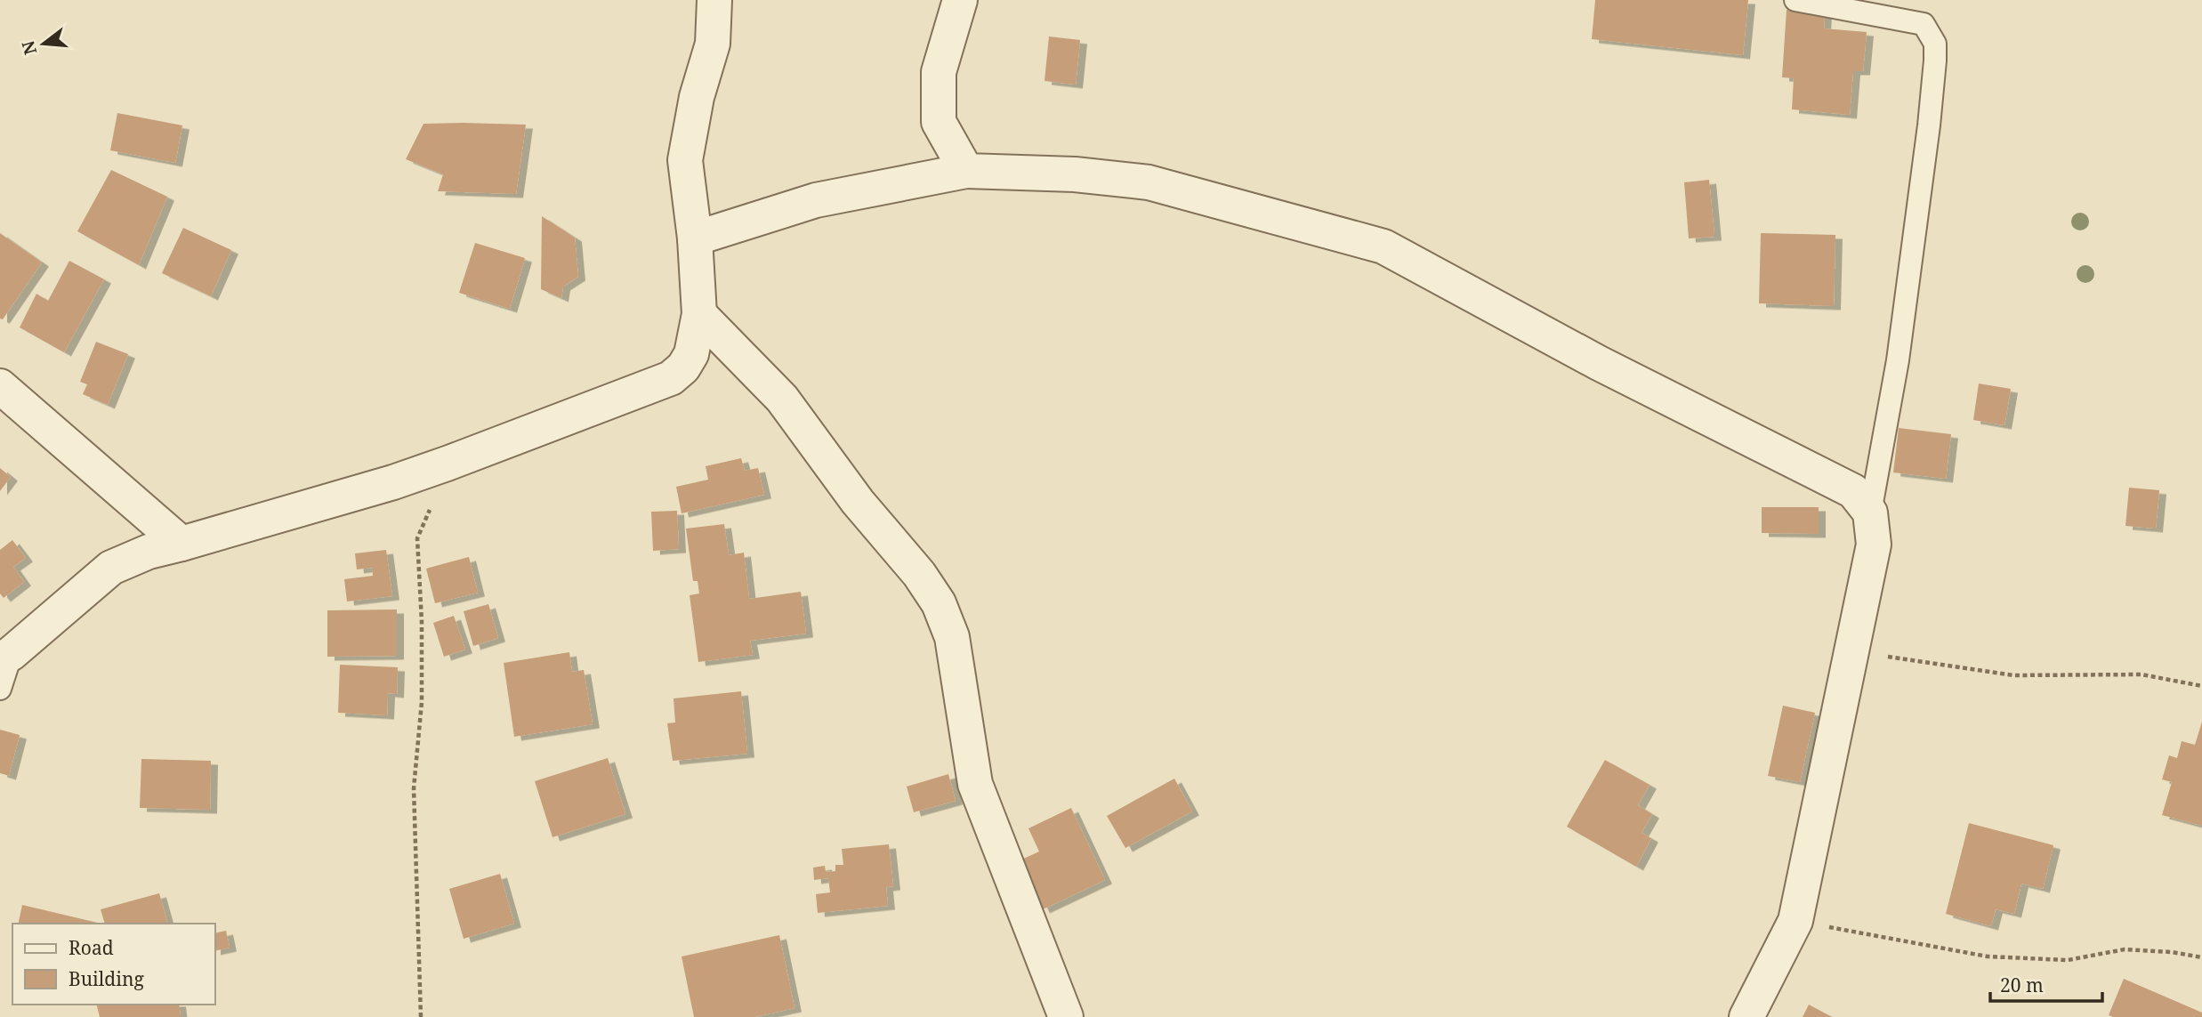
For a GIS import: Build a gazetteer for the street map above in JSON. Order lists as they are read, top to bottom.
{
  "legend": ["Road", "Building"],
  "scale_bar": "20 m",
  "north": "left"
}
